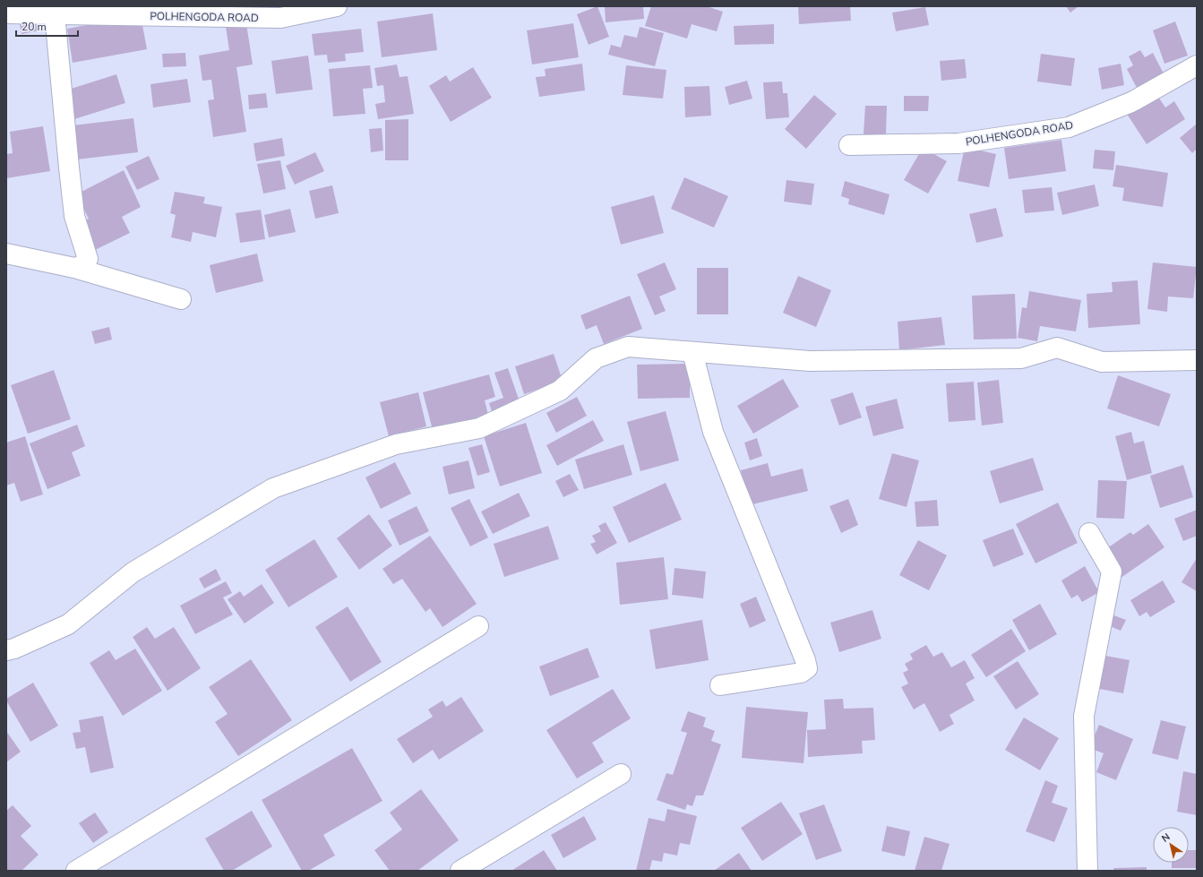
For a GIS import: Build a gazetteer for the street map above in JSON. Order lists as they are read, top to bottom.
{
  "streets": {
    "street": ["POLHENGODA ROAD"]
  },
  "scale_bar": "20 m",
  "north": "top left"
}
